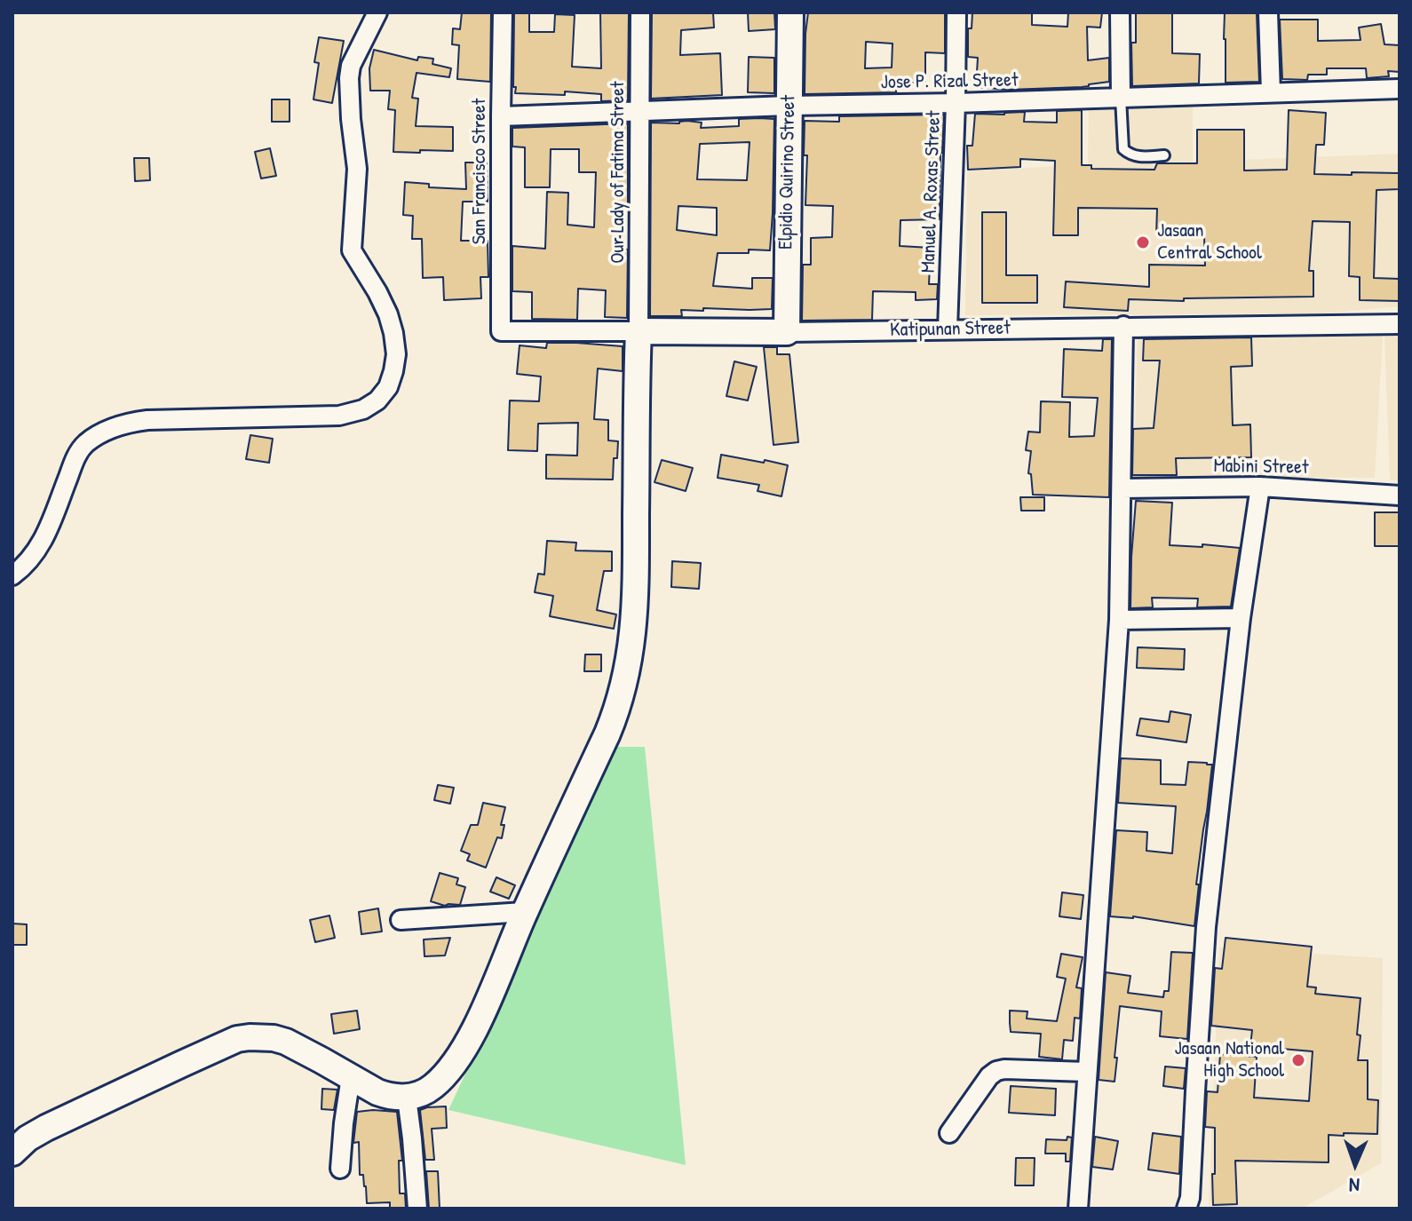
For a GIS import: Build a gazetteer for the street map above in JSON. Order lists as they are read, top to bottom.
{
  "streets": {
    "street": [
      "Jose P. Rizal Street",
      "San Francisco Street",
      "Our Lady of Fatima Street",
      "Elpidio Quirino Street",
      "Manuel A. Roxas Street",
      "Katipunan Street",
      "Mabini Street"
    ]
  },
  "crossings": [
    ["Jose P. Rizal Street", "San Francisco Street"],
    ["Jose P. Rizal Street", "Our Lady of Fatima Street"],
    ["Jose P. Rizal Street", "Elpidio Quirino Street"],
    ["Jose P. Rizal Street", "Manuel A. Roxas Street"],
    ["San Francisco Street", "Katipunan Street"],
    ["Our Lady of Fatima Street", "Katipunan Street"],
    ["Elpidio Quirino Street", "Katipunan Street"],
    ["Manuel A. Roxas Street", "Katipunan Street"]
  ],
  "places": ["Jasaan Central School", "Jasaan National High School"],
  "north": "bottom"
}
